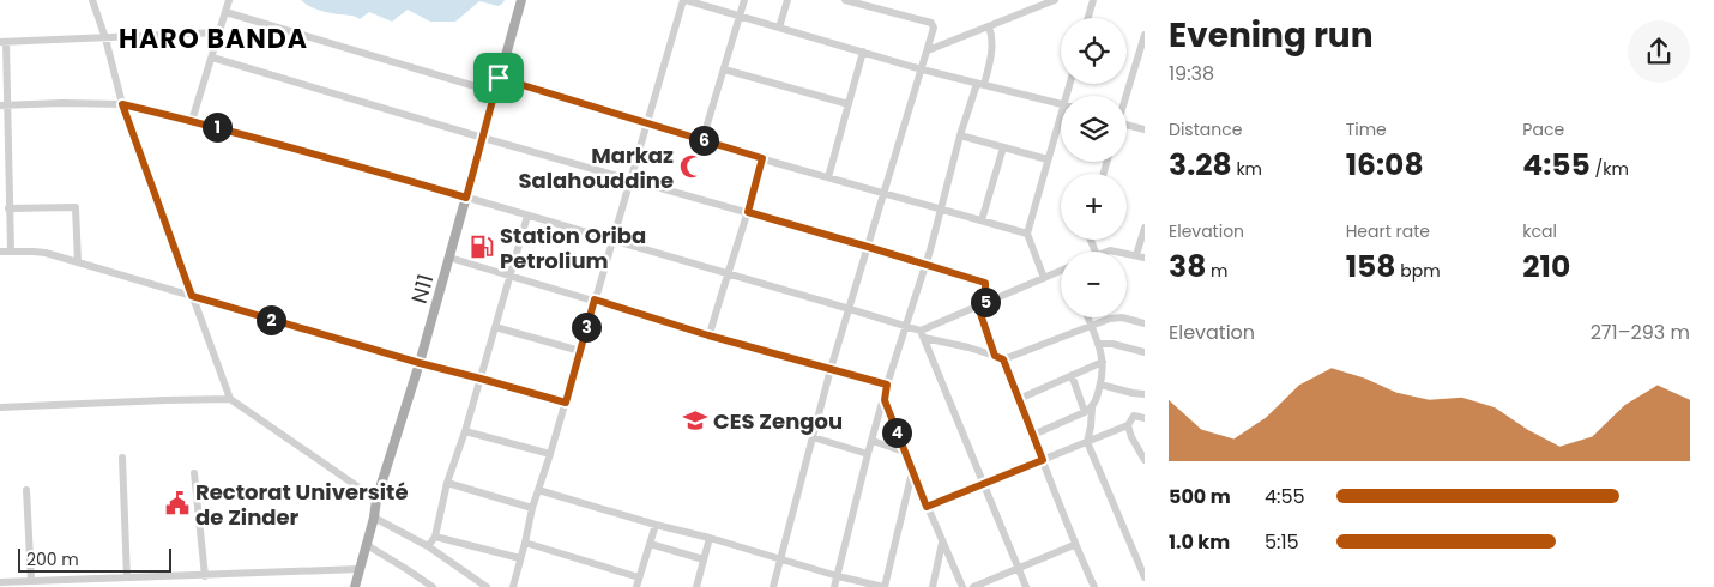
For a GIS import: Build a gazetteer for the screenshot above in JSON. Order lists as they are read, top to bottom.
{
  "streets": {
    "main road": ["N11"]
  },
  "districts": ["HARO BANDA"],
  "places": {
    "mosque": ["Markaz Salahouddine"],
    "fuel station": ["Station Oriba Petrolium"],
    "school or university": ["CES Zengou"],
    "public building": ["Rectorat Université de Zinder"]
  },
  "scale_bar": "200 m",
  "page": {
    "heading": ["Evening run", "19:38"],
    "map_buttons": ["+", "−"],
    "stats": [
      ["Distance", "3.28 km"],
      ["Time", "16:08"],
      ["Pace", "4:55 /km"],
      ["Elevation", "38 m"],
      ["Heart rate", "158 bpm"],
      ["kcal", "210"]
    ],
    "pins": [
      "1",
      "6",
      "5",
      "2",
      "3",
      "4"
    ],
    "chart": ["Elevation", "271–293 m"],
    "list": [
      {
        "name": "500 m",
        "note": "4:55"
      },
      {
        "name": "1.0 km",
        "note": "5:15"
      }
    ],
    "scale": "200 m"
  }
}
